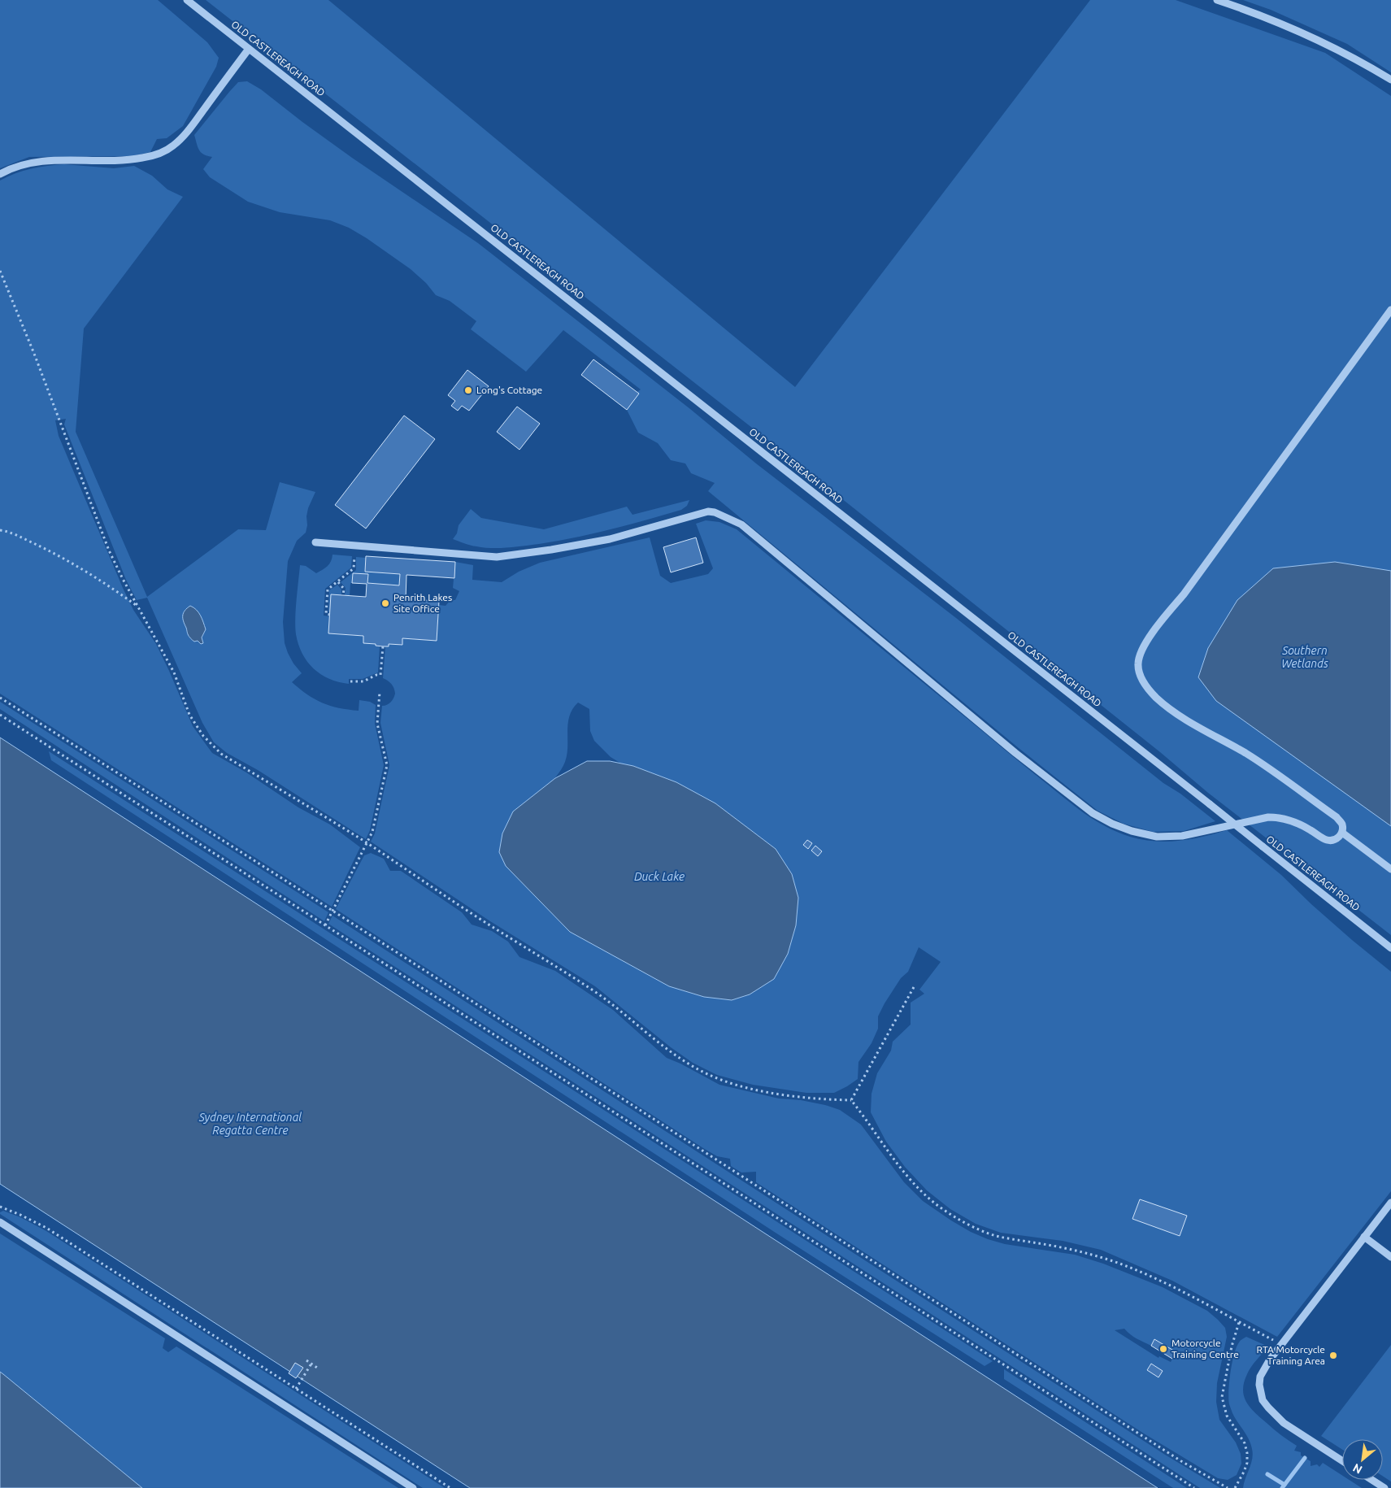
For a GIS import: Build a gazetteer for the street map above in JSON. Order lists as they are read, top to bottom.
{
  "streets": {
    "street": ["OLD CASTLEREAGH ROAD"]
  },
  "water": ["Southern Wetlands", "Duck Lake", "Sydney International Regatta Centre"],
  "places": [
    "Long's Cottage",
    "Penrith Lakes Site Office",
    "Motorcycle Training Centre",
    "RTA Motorcycle Training Area"
  ],
  "north": "bottom left"
}
